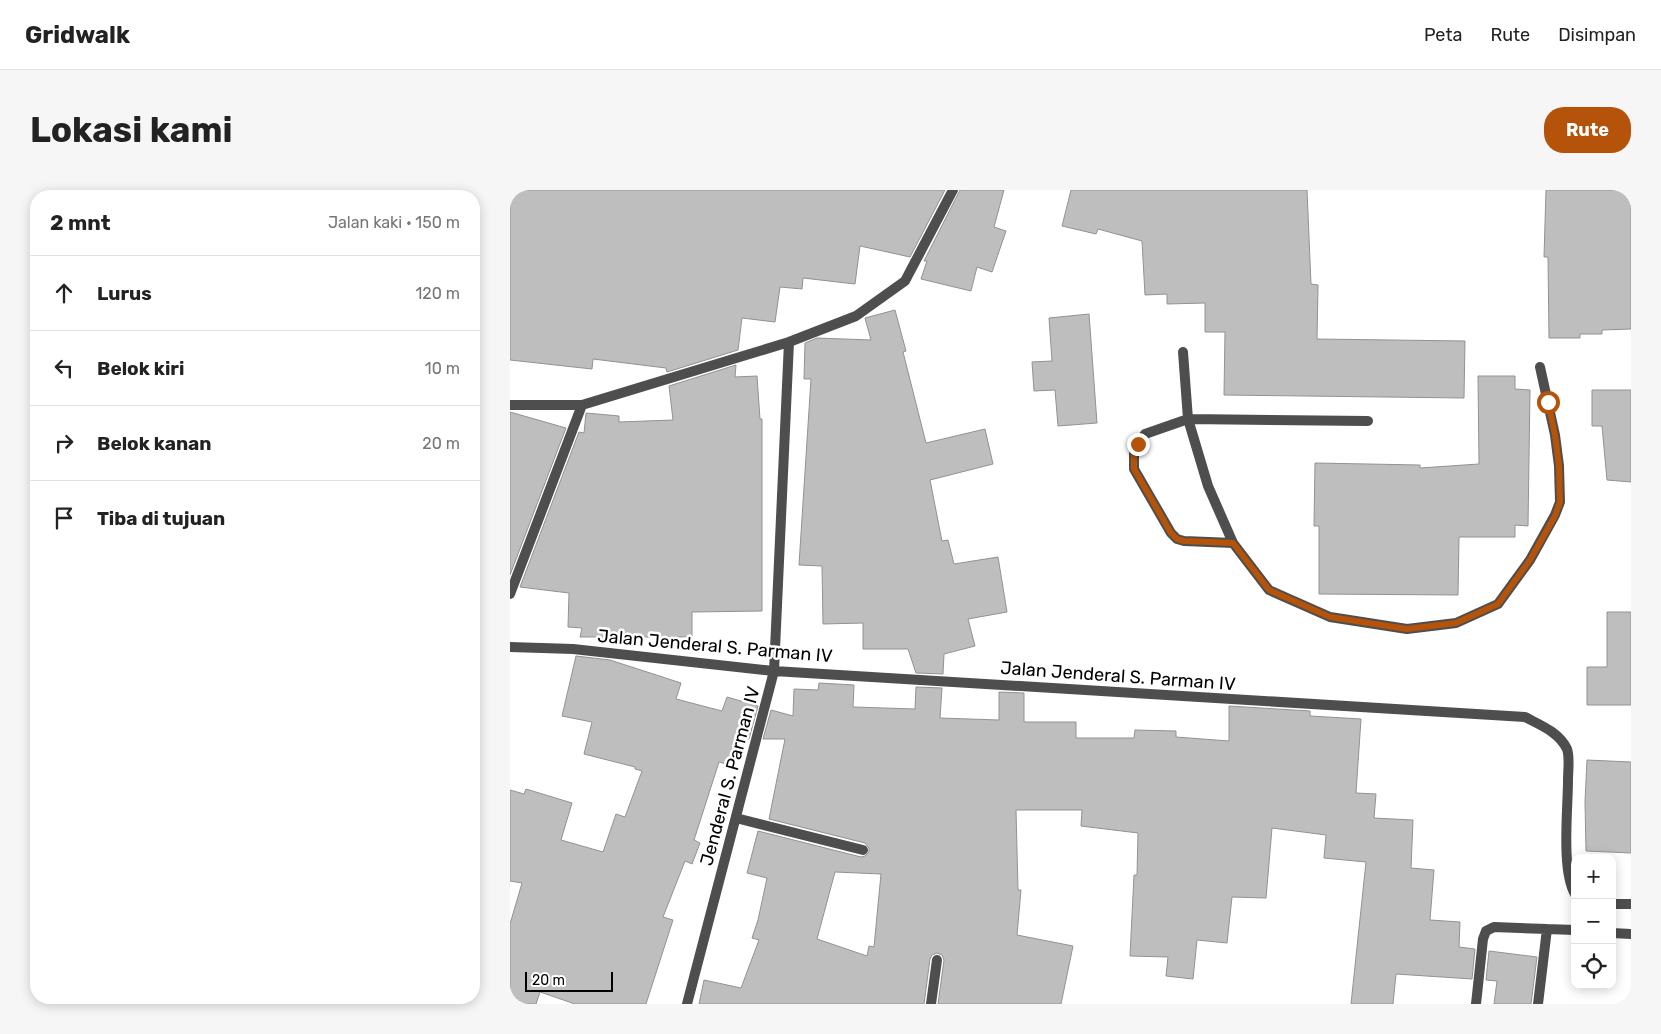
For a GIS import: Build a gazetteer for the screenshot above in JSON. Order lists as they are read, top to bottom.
{
  "streets": {
    "street": ["Jalan Jenderal S. Parman IV", "Jenderal S. Parman IV"]
  },
  "crossings": [
    ["Jalan Jenderal S. Parman IV", "Jenderal S. Parman IV"]
  ],
  "scale_bar": "20 m",
  "page": {
    "header": "Gridwalk",
    "nav": ["Peta", "Rute", "Disimpan"],
    "buttons": "Rute",
    "title": "Lokasi kami",
    "heading": ["2 mnt", "Jalan kaki · 150 m"],
    "list": [
      ["Lurus", "120 m"],
      ["Belok kiri", "10 m"],
      ["Belok kanan", "20 m"],
      "Tiba di tujuan"
    ],
    "map_buttons": ["+", "−"],
    "scale": "20 m"
  }
}
